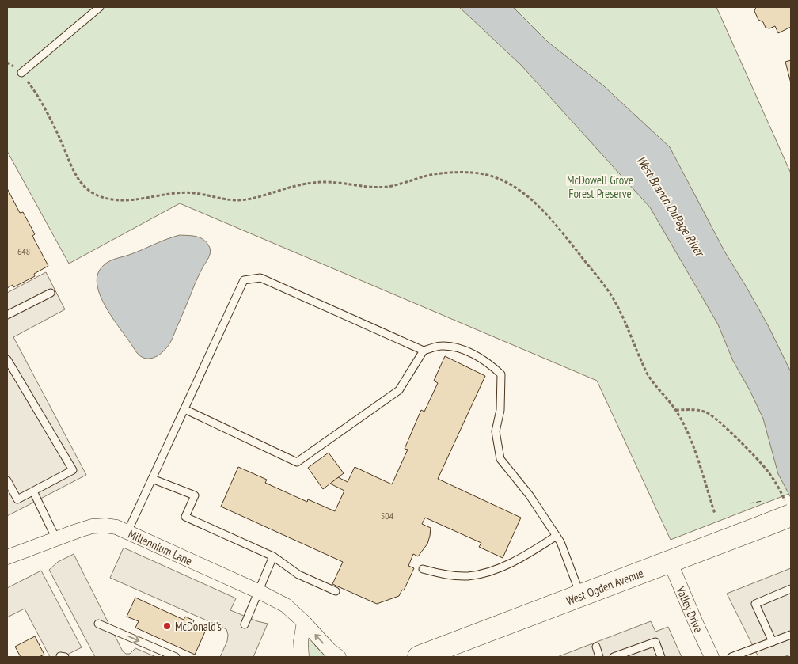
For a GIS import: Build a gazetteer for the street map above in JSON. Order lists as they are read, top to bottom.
{
  "streets": {
    "main road": ["West Ogden Avenue"],
    "street": ["Millennium Lane", "Valley Drive"]
  },
  "crossings": [
    ["West Ogden Avenue", "Valley Drive"]
  ],
  "water": ["West Branch DuPage River"],
  "parks": ["McDowell Grove Forest Preserve"],
  "places": ["McDonald's"],
  "house_numbers": ["648", "504"]
}
